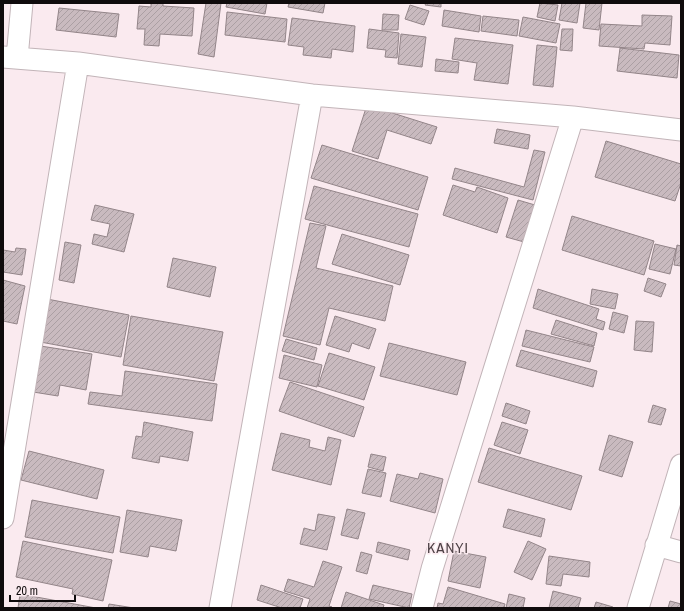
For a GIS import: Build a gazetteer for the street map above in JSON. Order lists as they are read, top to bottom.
{
  "districts": ["KANYI"],
  "scale_bar": "20 m"
}
